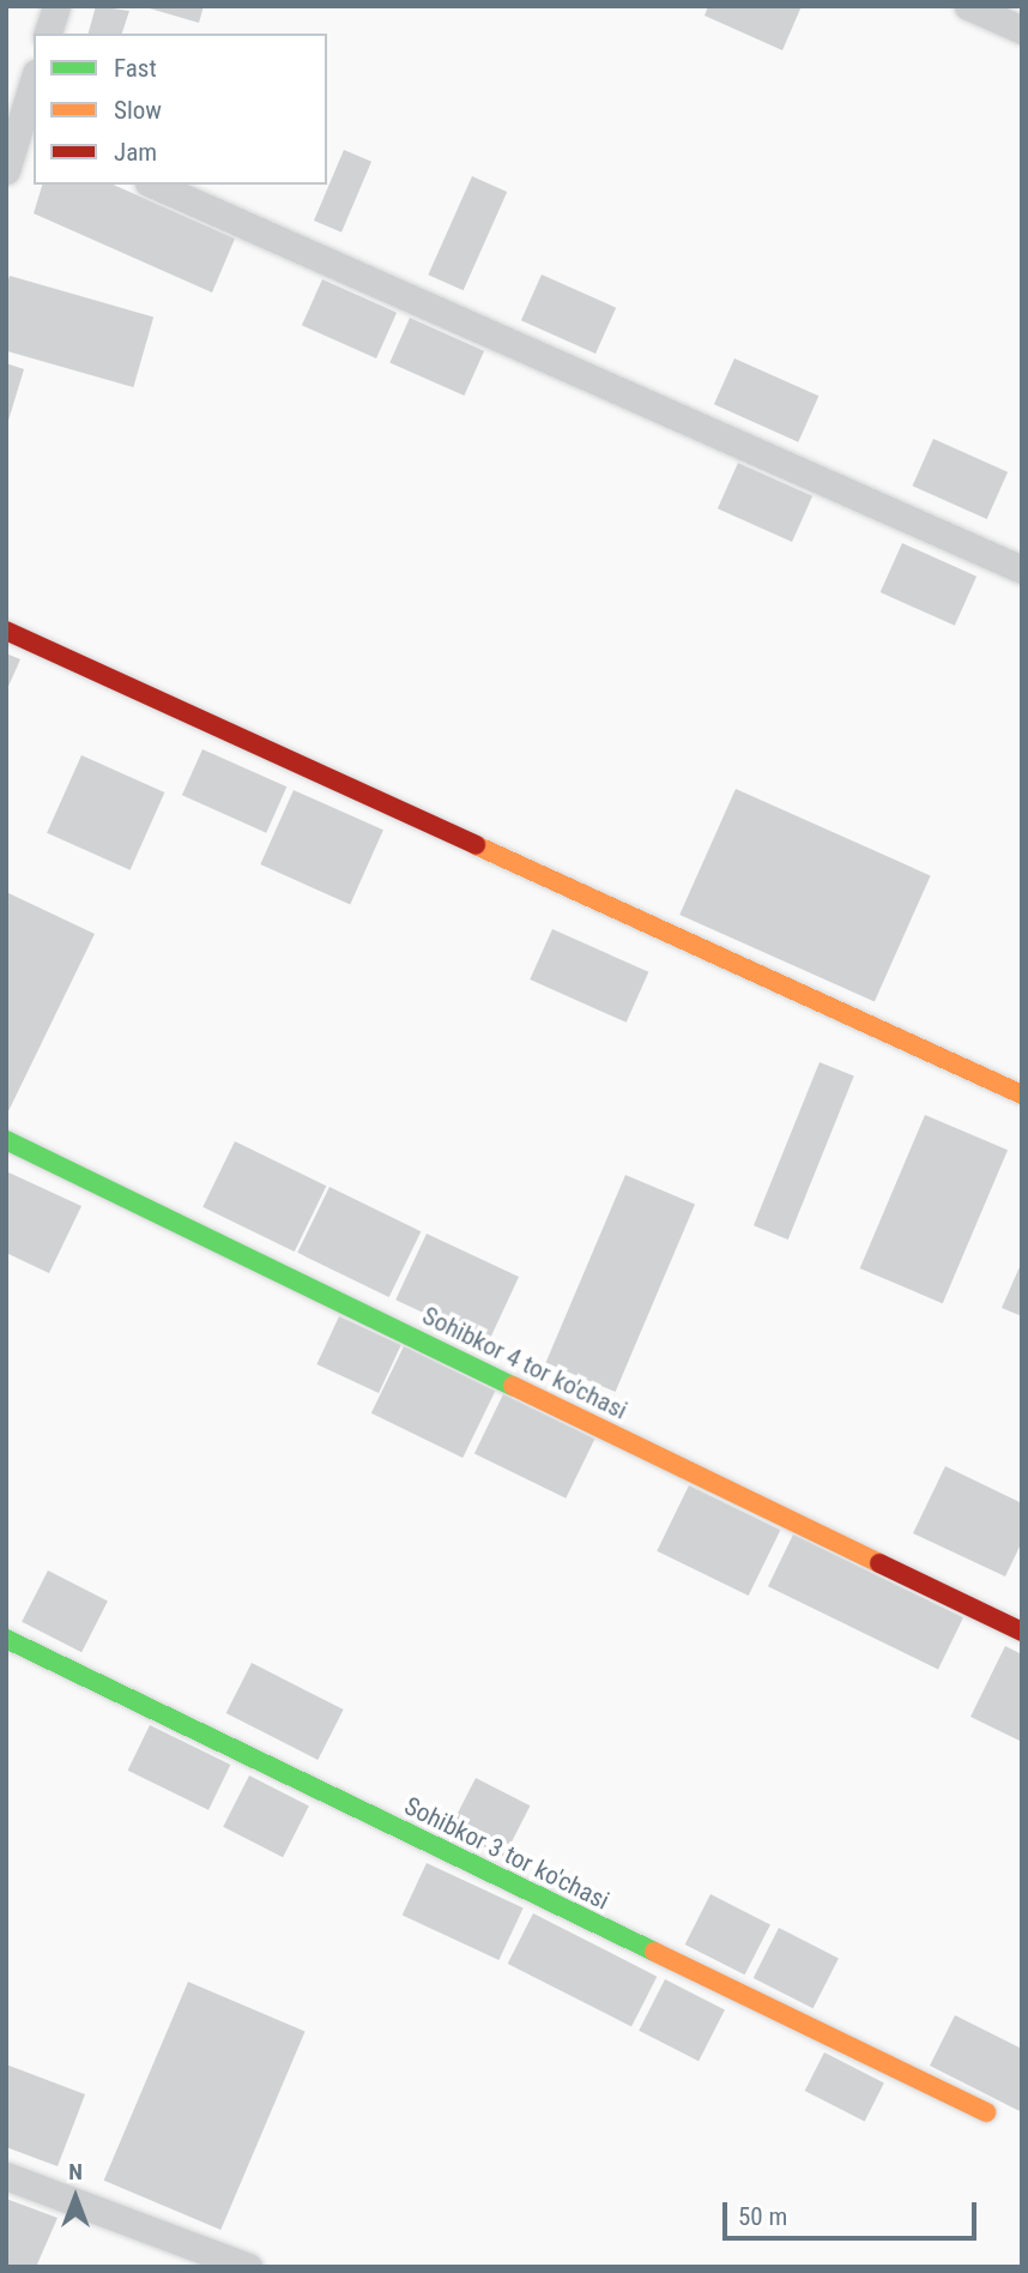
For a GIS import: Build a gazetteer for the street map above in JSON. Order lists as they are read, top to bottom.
{
  "streets": {
    "street": ["Sohibkor 4 tor ko'chasi", "Sohibkor 3 tor ko'chasi"]
  },
  "legend": ["Fast", "Slow", "Jam"],
  "scale_bar": "50 m",
  "north": "top"
}
